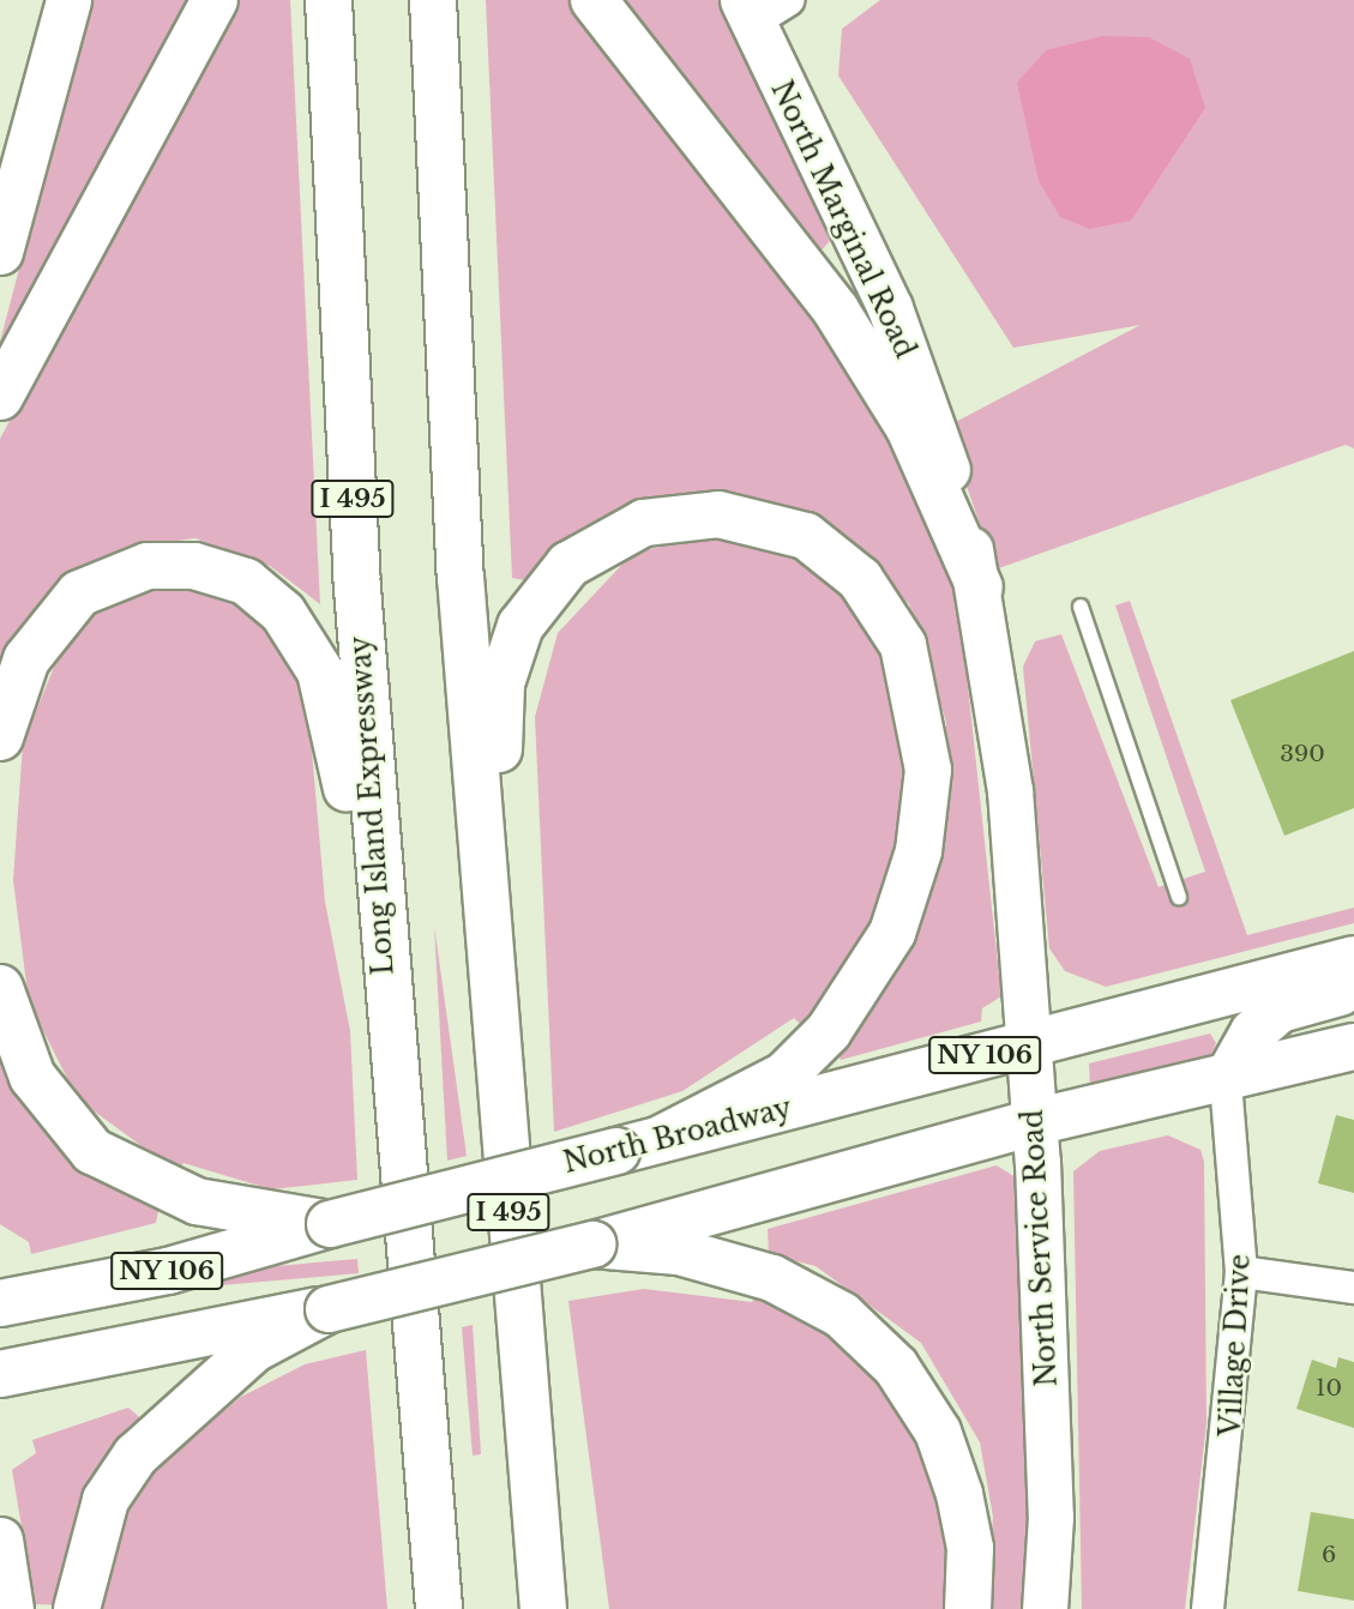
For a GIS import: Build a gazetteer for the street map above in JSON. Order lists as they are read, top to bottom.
{
  "streets": {
    "main road": [
      "North Marginal Road",
      "I 495",
      "Long Island Expressway",
      "NY 106",
      "North Broadway",
      "North Service Road"
    ],
    "street": ["Village Drive"]
  },
  "crossings": [
    ["North Marginal Road", "North Service Road"],
    ["NY 106", "North Service Road"],
    ["NY 106", "Village Drive"],
    ["North Broadway", "North Service Road"]
  ],
  "house_numbers": ["390", "10", "6"]
}
